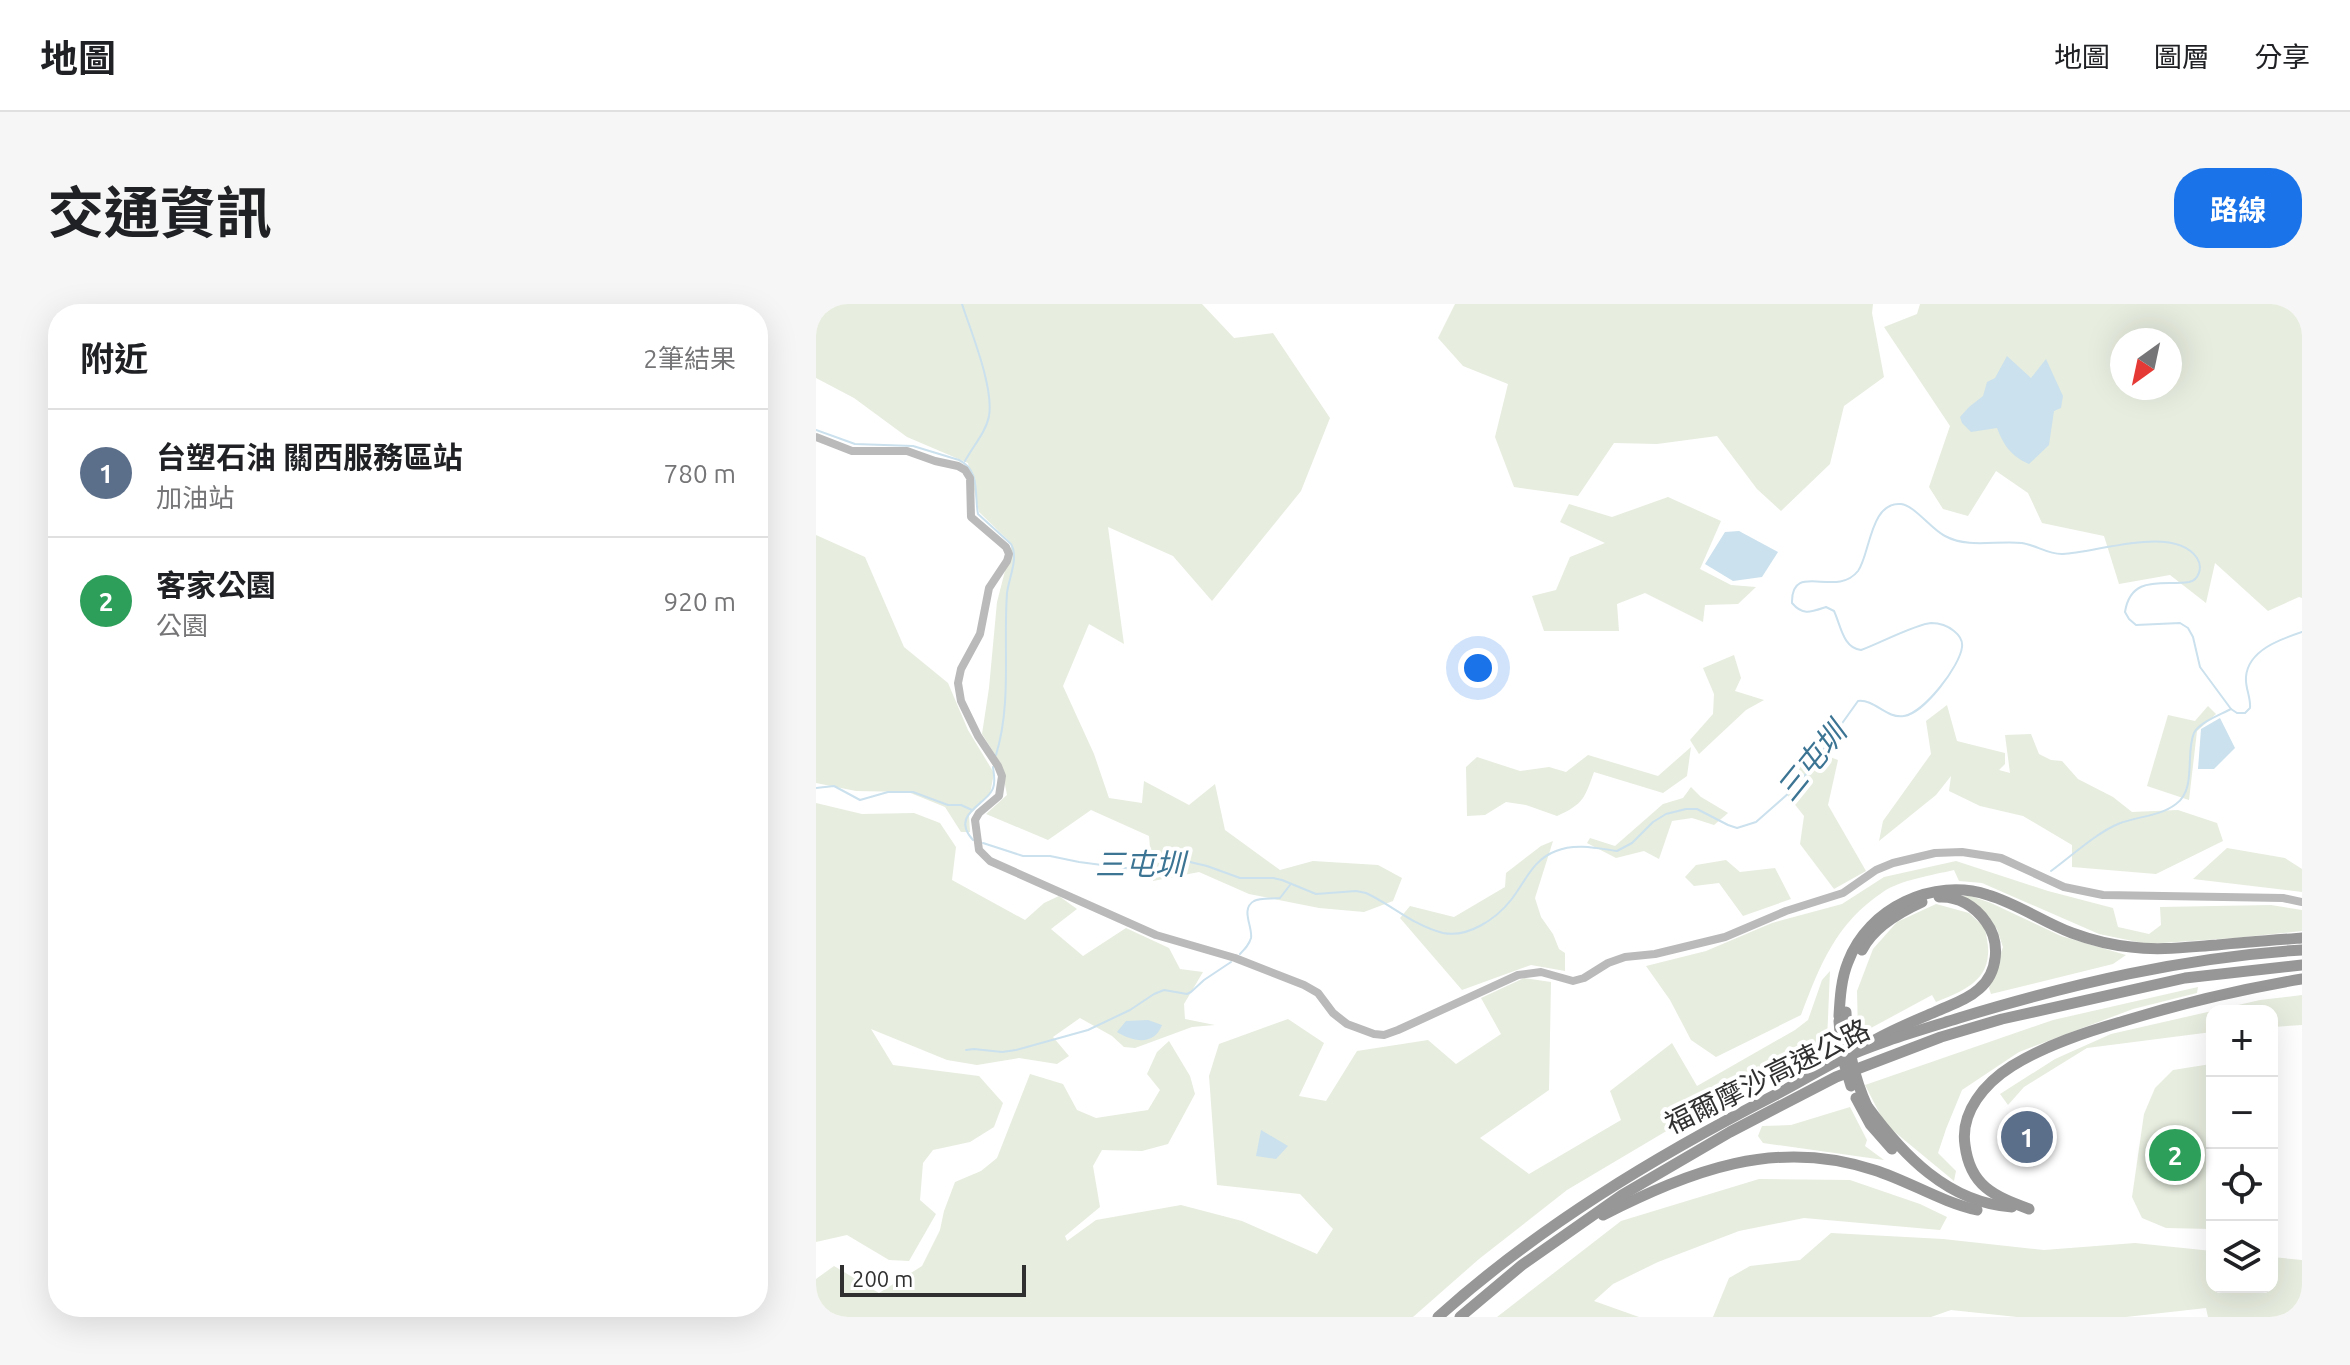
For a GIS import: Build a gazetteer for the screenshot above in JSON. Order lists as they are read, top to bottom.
{
  "streets": {
    "highway": ["福爾摩沙高速公路"]
  },
  "water": ["三屯圳"],
  "scale_bar": "200 m",
  "north": "bottom left",
  "page": {
    "header": "地圖",
    "nav": ["地圖", "圖層", "分享"],
    "title": "交通資訊",
    "buttons": "路線",
    "heading": ["附近", "2筆結果"],
    "list": [
      {
        "mark": "1",
        "name": "台塑石油 關西服務區站",
        "note": "加油站",
        "value": "780 m"
      },
      {
        "mark": "2",
        "name": "客家公園",
        "note": "公園",
        "value": "920 m"
      }
    ],
    "map_buttons": ["+", "−"],
    "pins": ["1", "2"],
    "scale": "200 m"
  }
}
